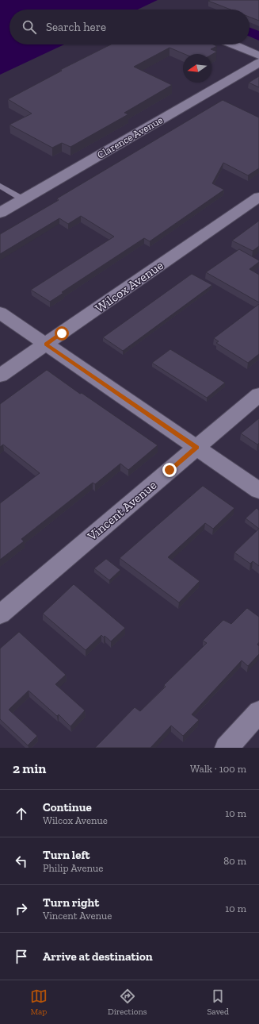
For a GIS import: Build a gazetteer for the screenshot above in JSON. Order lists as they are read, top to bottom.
{
  "streets": {
    "street": ["Clarence Avenue", "Wilcox Avenue", "Vincent Avenue"]
  },
  "north": "left",
  "page": {
    "search": "Search here",
    "heading": ["2 min", "Walk · 100 m"],
    "list": [
      ["Continue", "Wilcox Avenue", "10 m"],
      ["Turn left", "Philip Avenue", "80 m"],
      ["Turn right", "Vincent Avenue", "10 m"],
      "Arrive at destination"
    ],
    "nav": ["Map", "Directions", "Saved"]
  }
}
